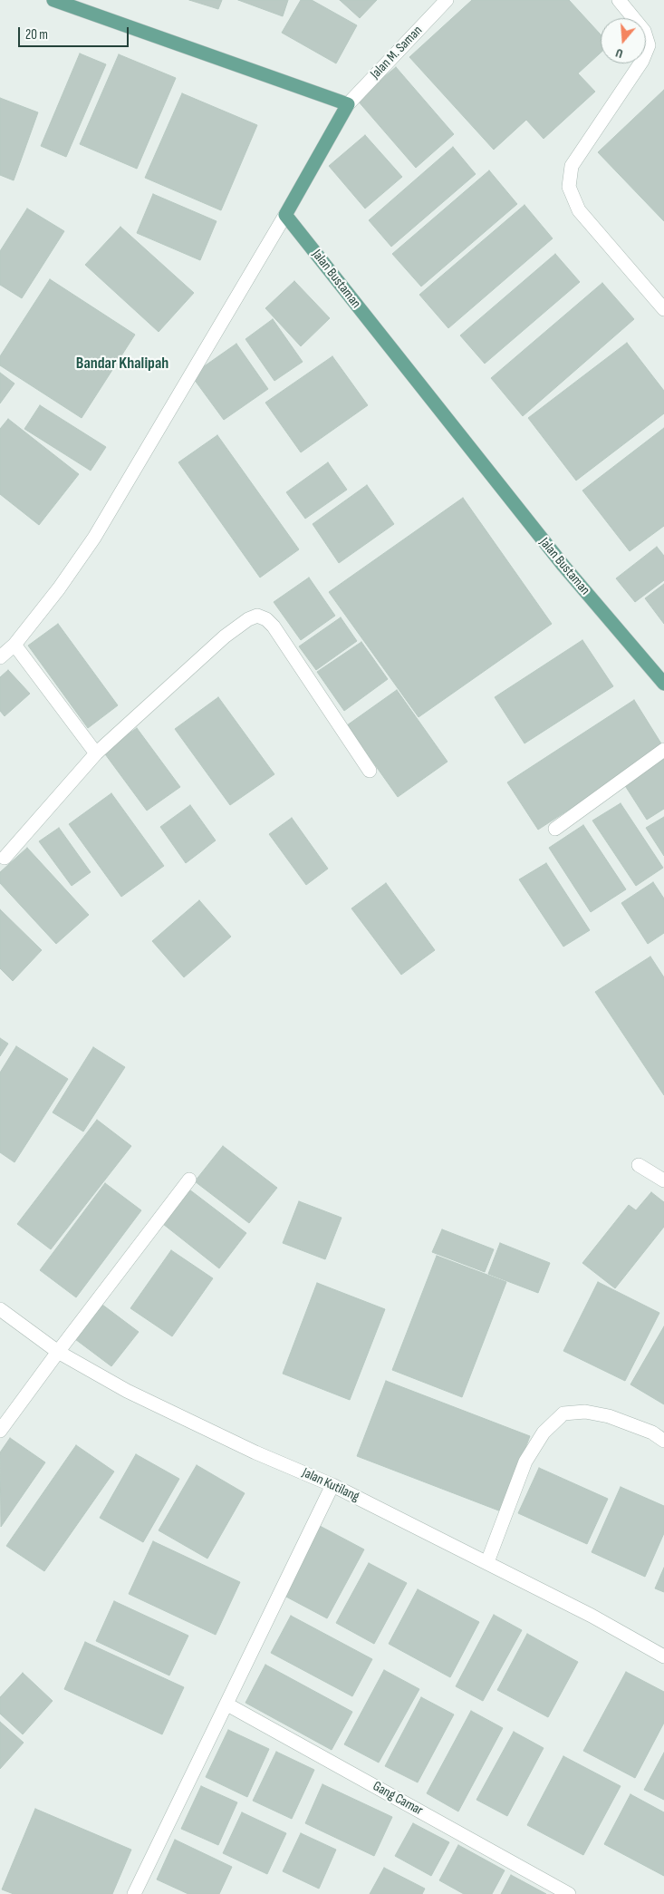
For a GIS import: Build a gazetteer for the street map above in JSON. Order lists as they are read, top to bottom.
{
  "streets": {
    "main road": ["Jalan Bustaman"],
    "street": ["Jalan M. Saman", "Jalan Kutilang", "Gang Camar"]
  },
  "districts": ["Bandar Khalipah"],
  "scale_bar": "20 m",
  "north": "bottom"
}
